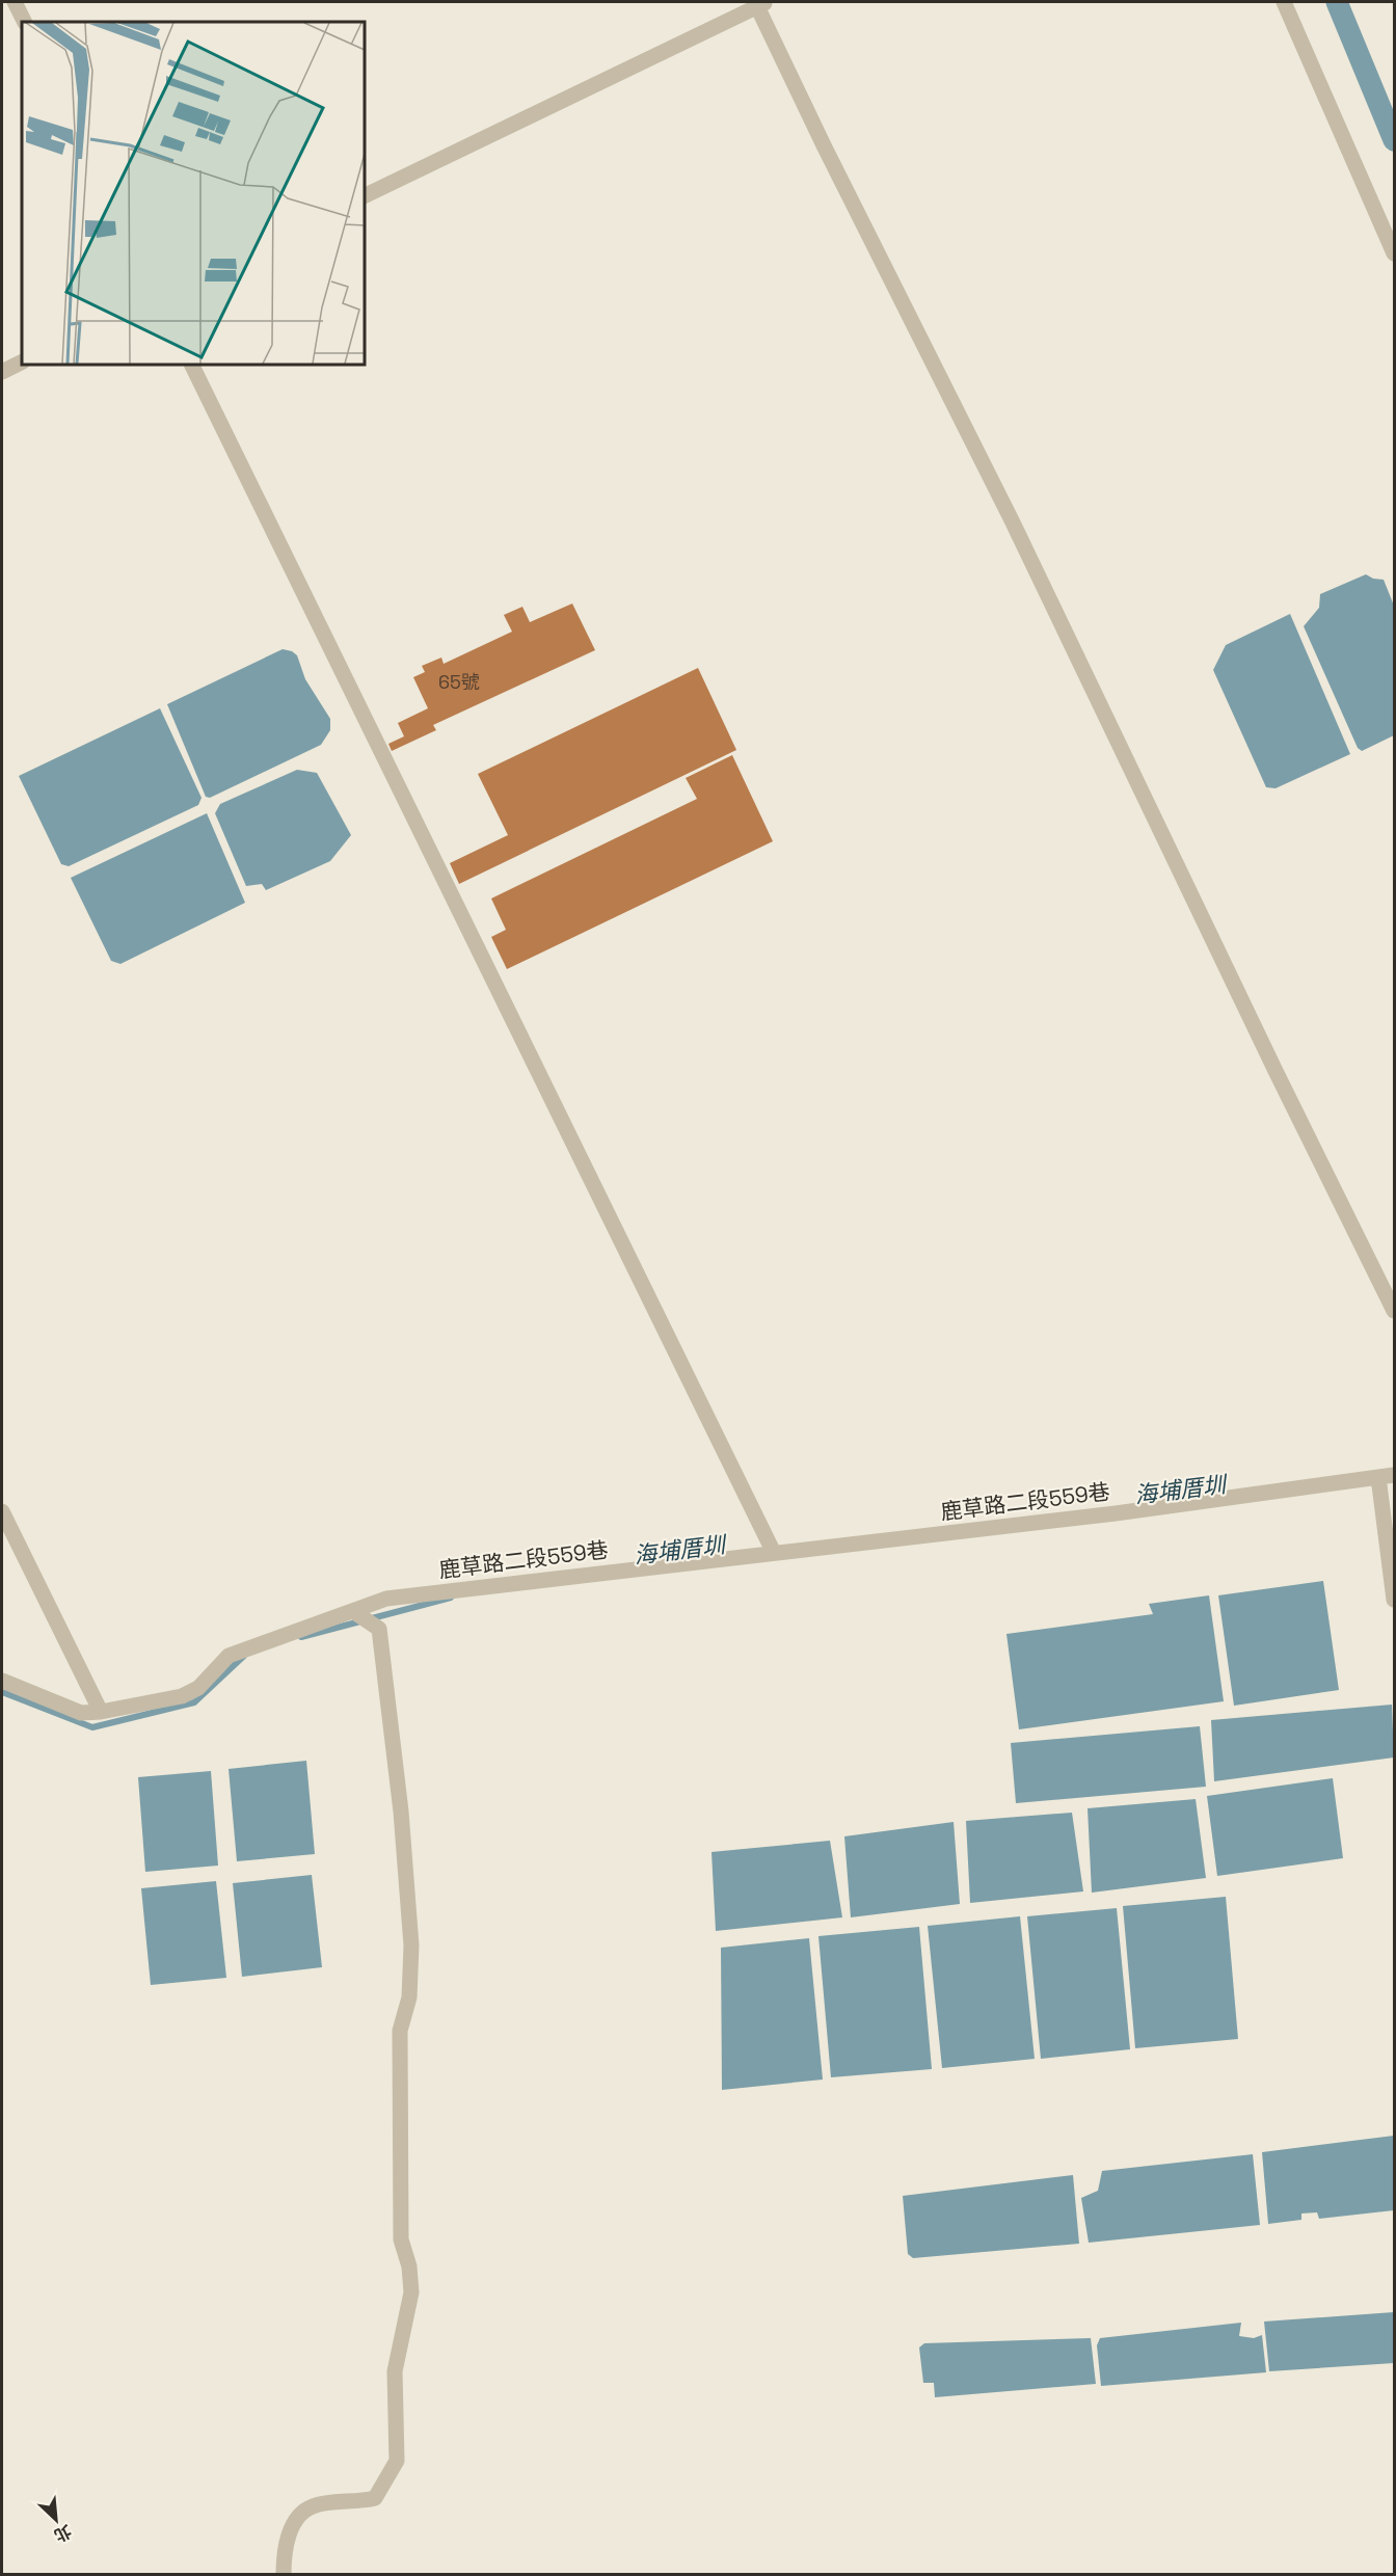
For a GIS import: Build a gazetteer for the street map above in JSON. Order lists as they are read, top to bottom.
{
  "streets": {
    "street": ["鹿草路二段559巷"]
  },
  "water": ["海埔厝圳"],
  "house_numbers": ["65號"],
  "north": "bottom right"
}
